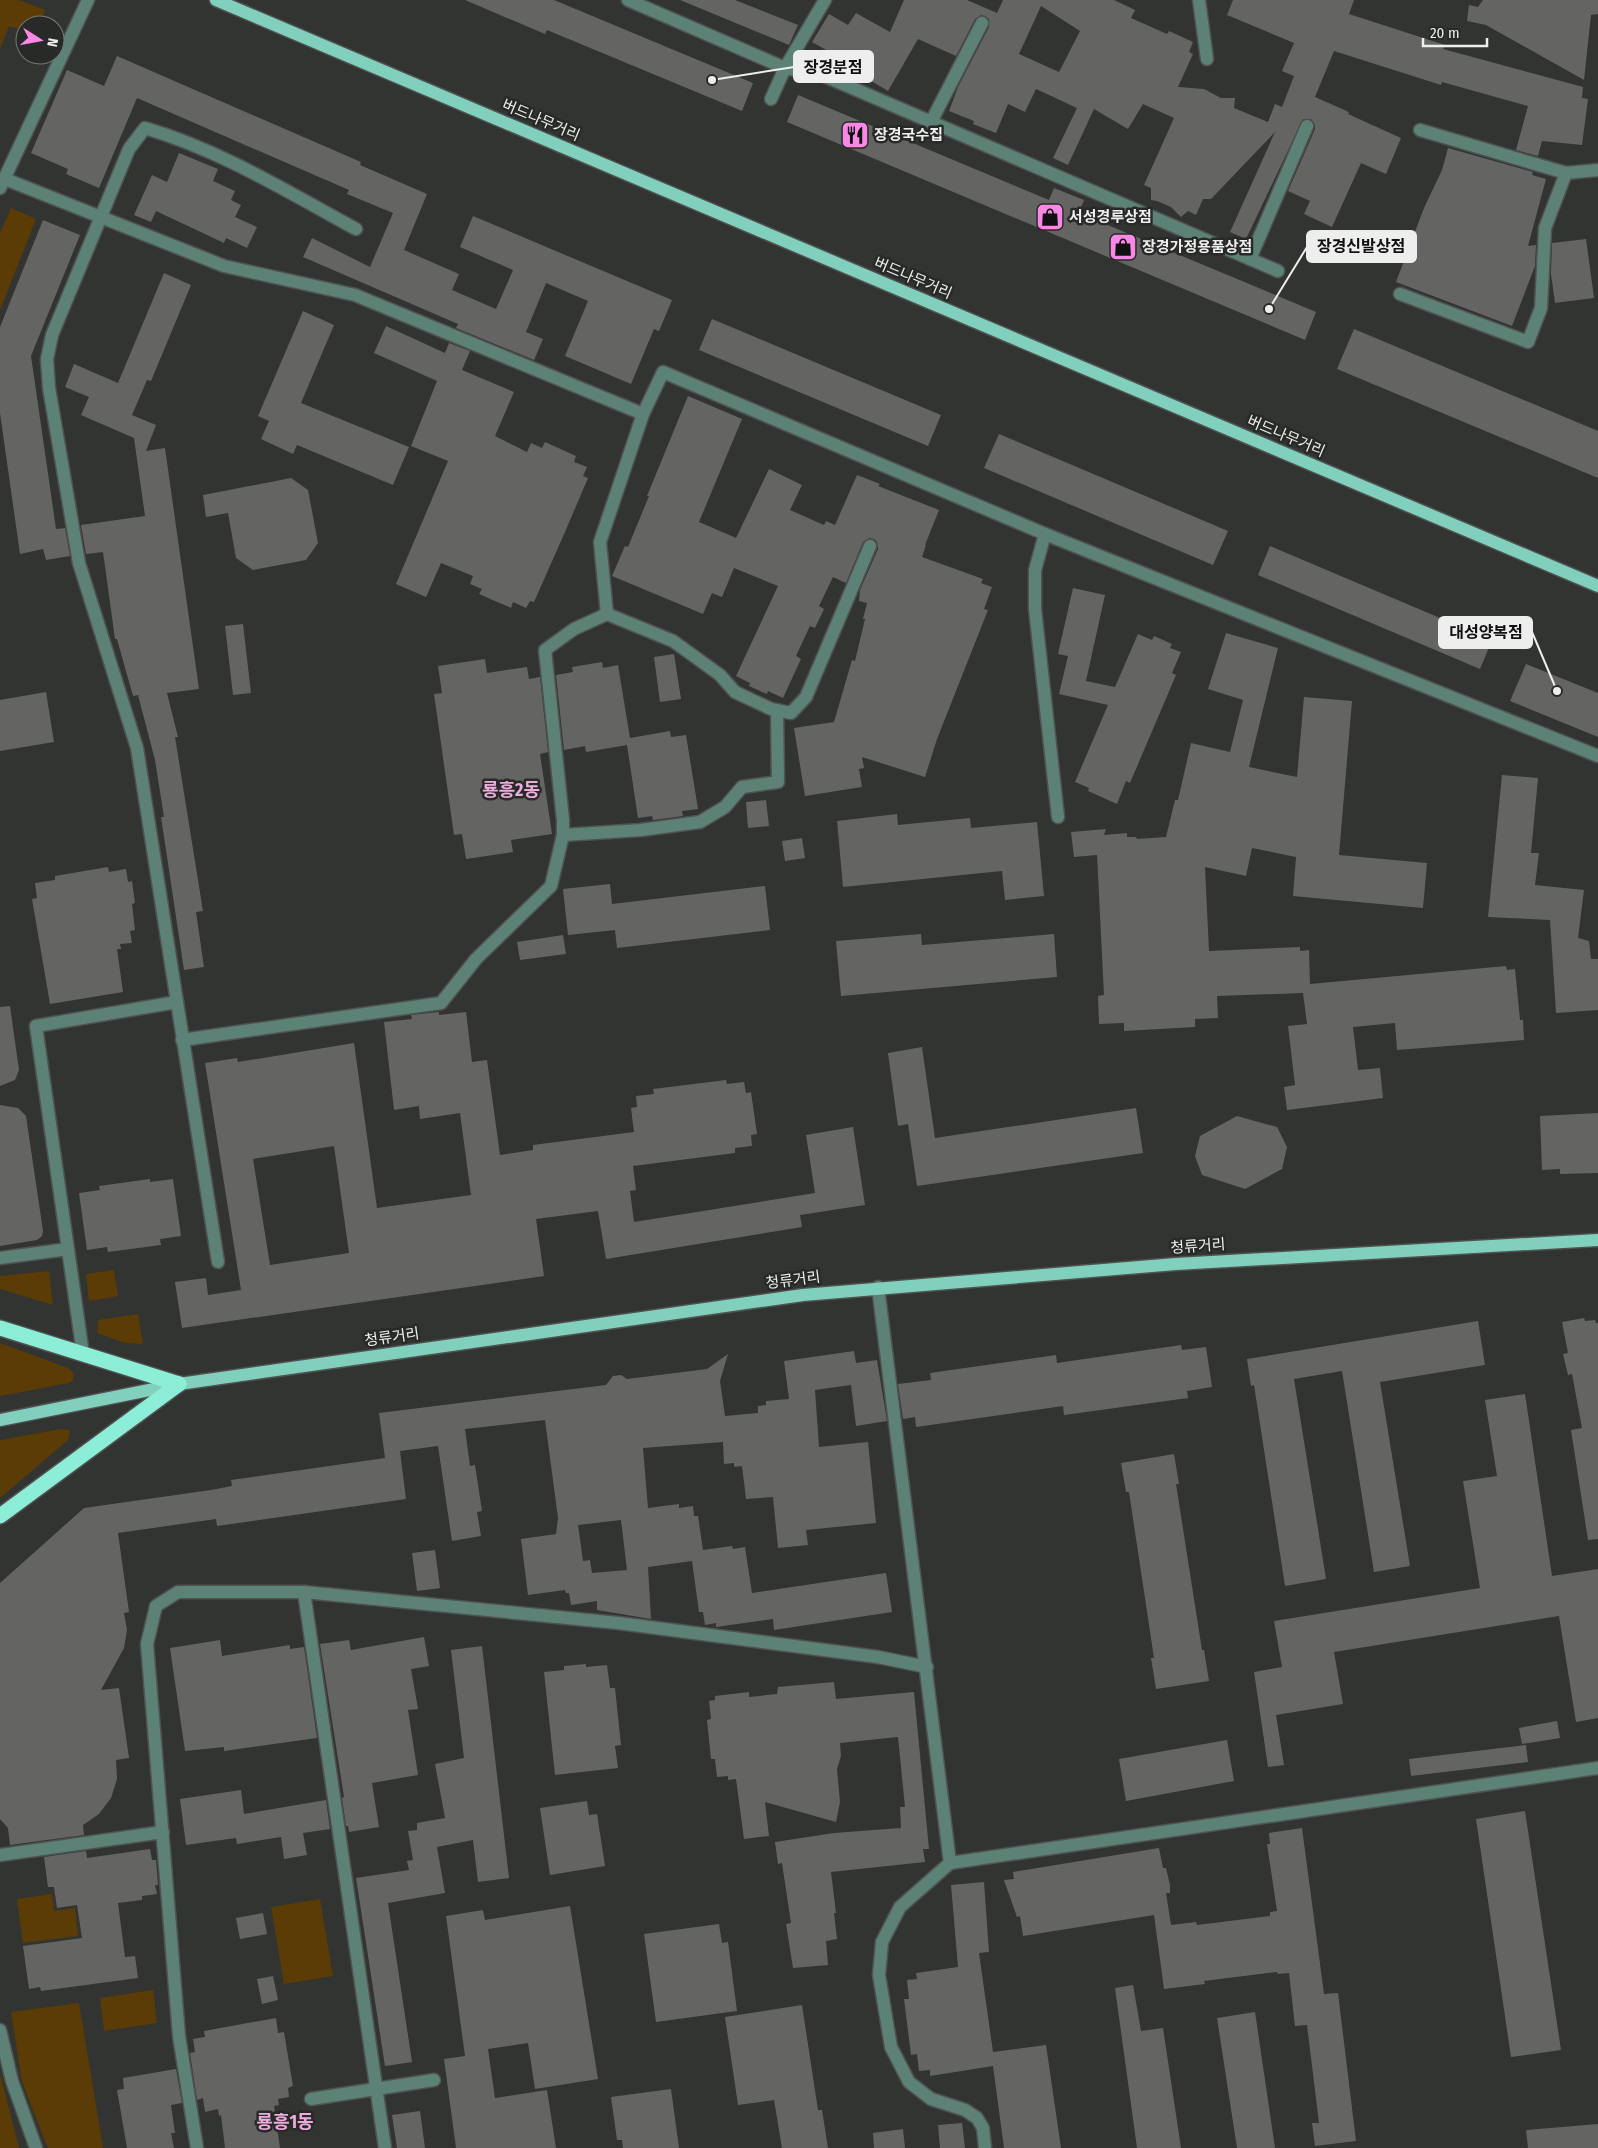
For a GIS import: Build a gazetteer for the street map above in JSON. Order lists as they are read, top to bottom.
{
  "streets": {
    "main road": ["버드나무거리", "청류거리"]
  },
  "districts": ["룡흥2동", "룡흥1동"],
  "places": {
    "other": ["장경분점", "장경신발상점", "대성양복점"],
    "restaurant": ["장경국수집"],
    "shop": ["서성경루상점", "장경가정용품상점"]
  },
  "scale_bar": "20 m",
  "north": "right"
}
